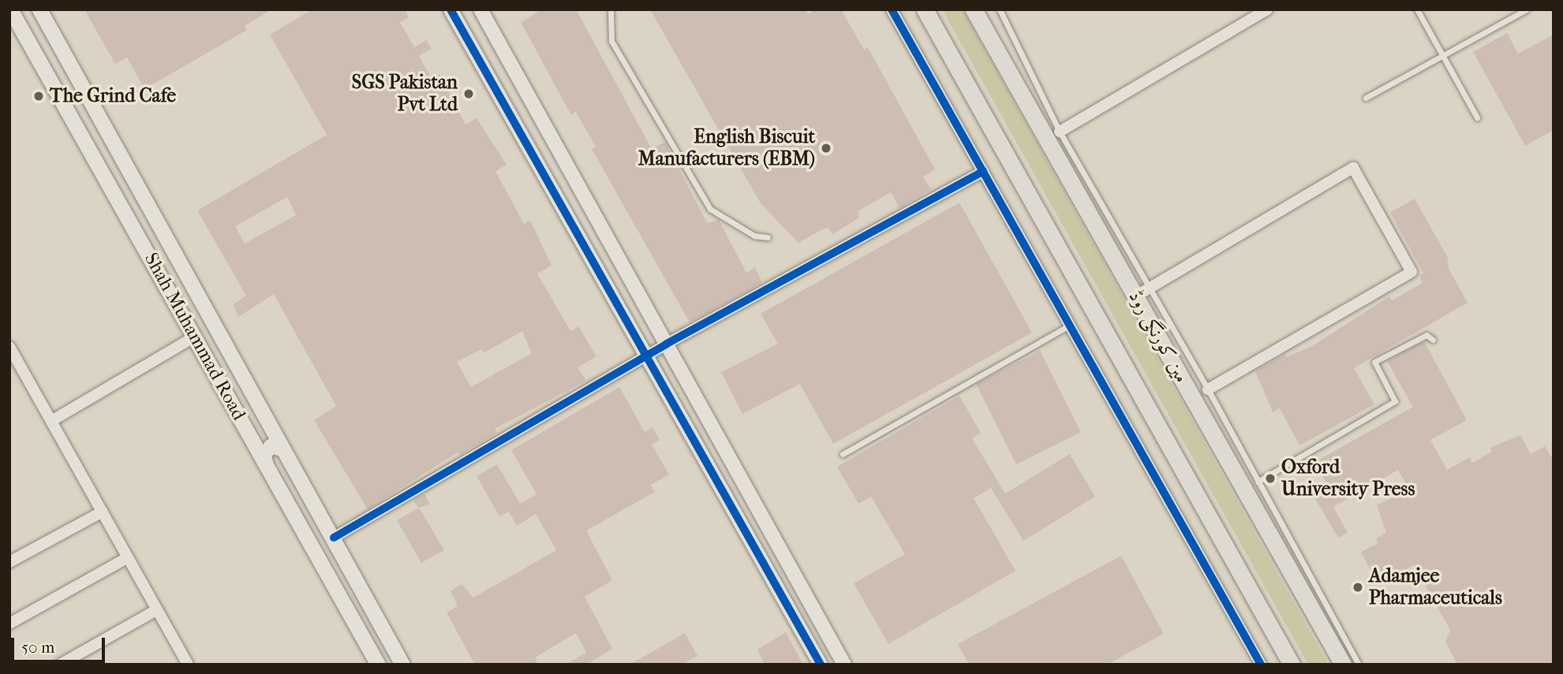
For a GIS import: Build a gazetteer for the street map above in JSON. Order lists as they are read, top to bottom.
{
  "streets": {
    "main road": ["Shah Muhammad Road", "مین کورنگی روڈ"]
  },
  "places": [
    "SGS Pakistan Pvt Ltd",
    "The Grind Cafe",
    "English Biscuit Manufacturers (EBM)",
    "Oxford University Press",
    "Adamjee Pharmaceuticals"
  ],
  "scale_bar": "50 m"
}
